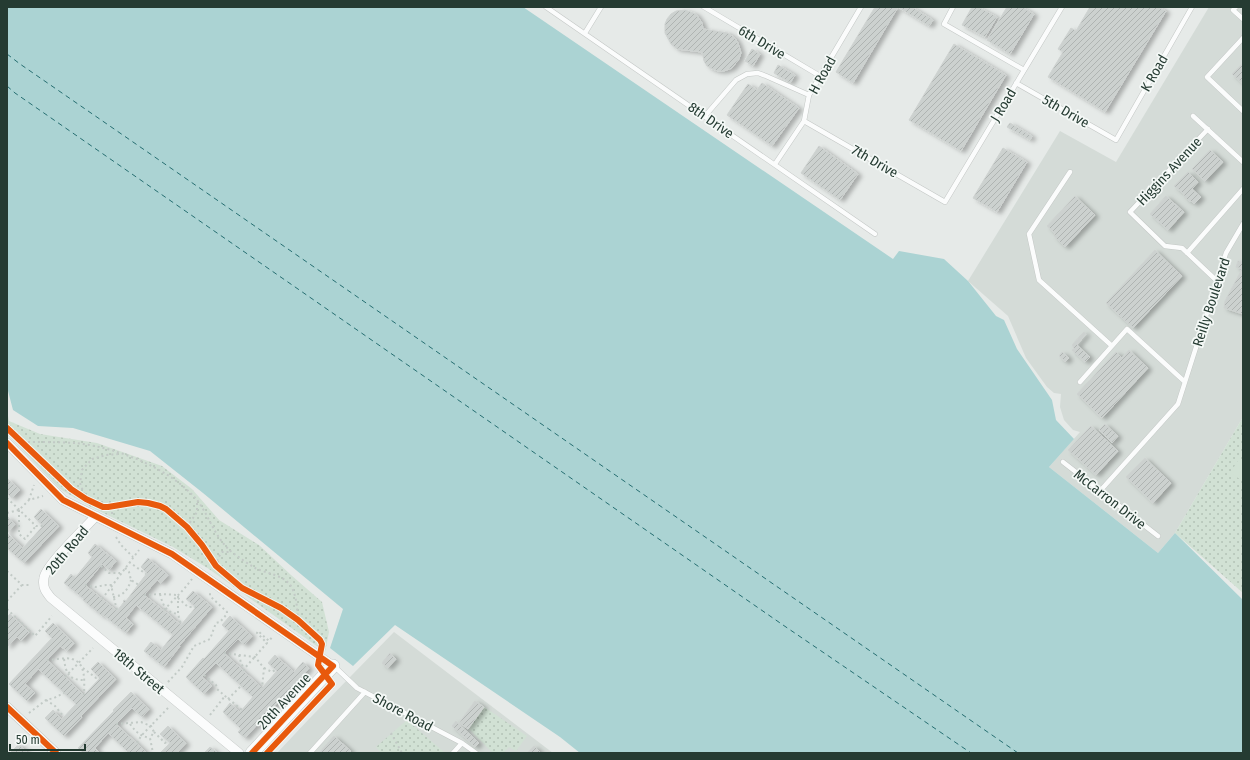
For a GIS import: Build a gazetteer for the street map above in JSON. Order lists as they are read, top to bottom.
{
  "streets": {
    "street": ["20th Road", "18th Street", "20th Avenue"],
    "lane": [
      "6th Drive",
      "K Road",
      "H Road",
      "J Road",
      "5th Drive",
      "8th Drive",
      "7th Drive",
      "Higgins Avenue",
      "Reilly Boulevard",
      "McCarron Drive",
      "Shore Road"
    ]
  },
  "crossings": [
    ["6th Drive", "H Road"],
    ["K Road", "5th Drive"],
    ["H Road", "8th Drive"],
    ["H Road", "7th Drive"],
    ["J Road", "5th Drive"],
    ["J Road", "7th Drive"],
    ["Reilly Boulevard", "McCarron Drive"],
    ["20th Road", "18th Street"],
    ["20th Avenue", "Shore Road"]
  ],
  "scale_bar": "50 m"
}
